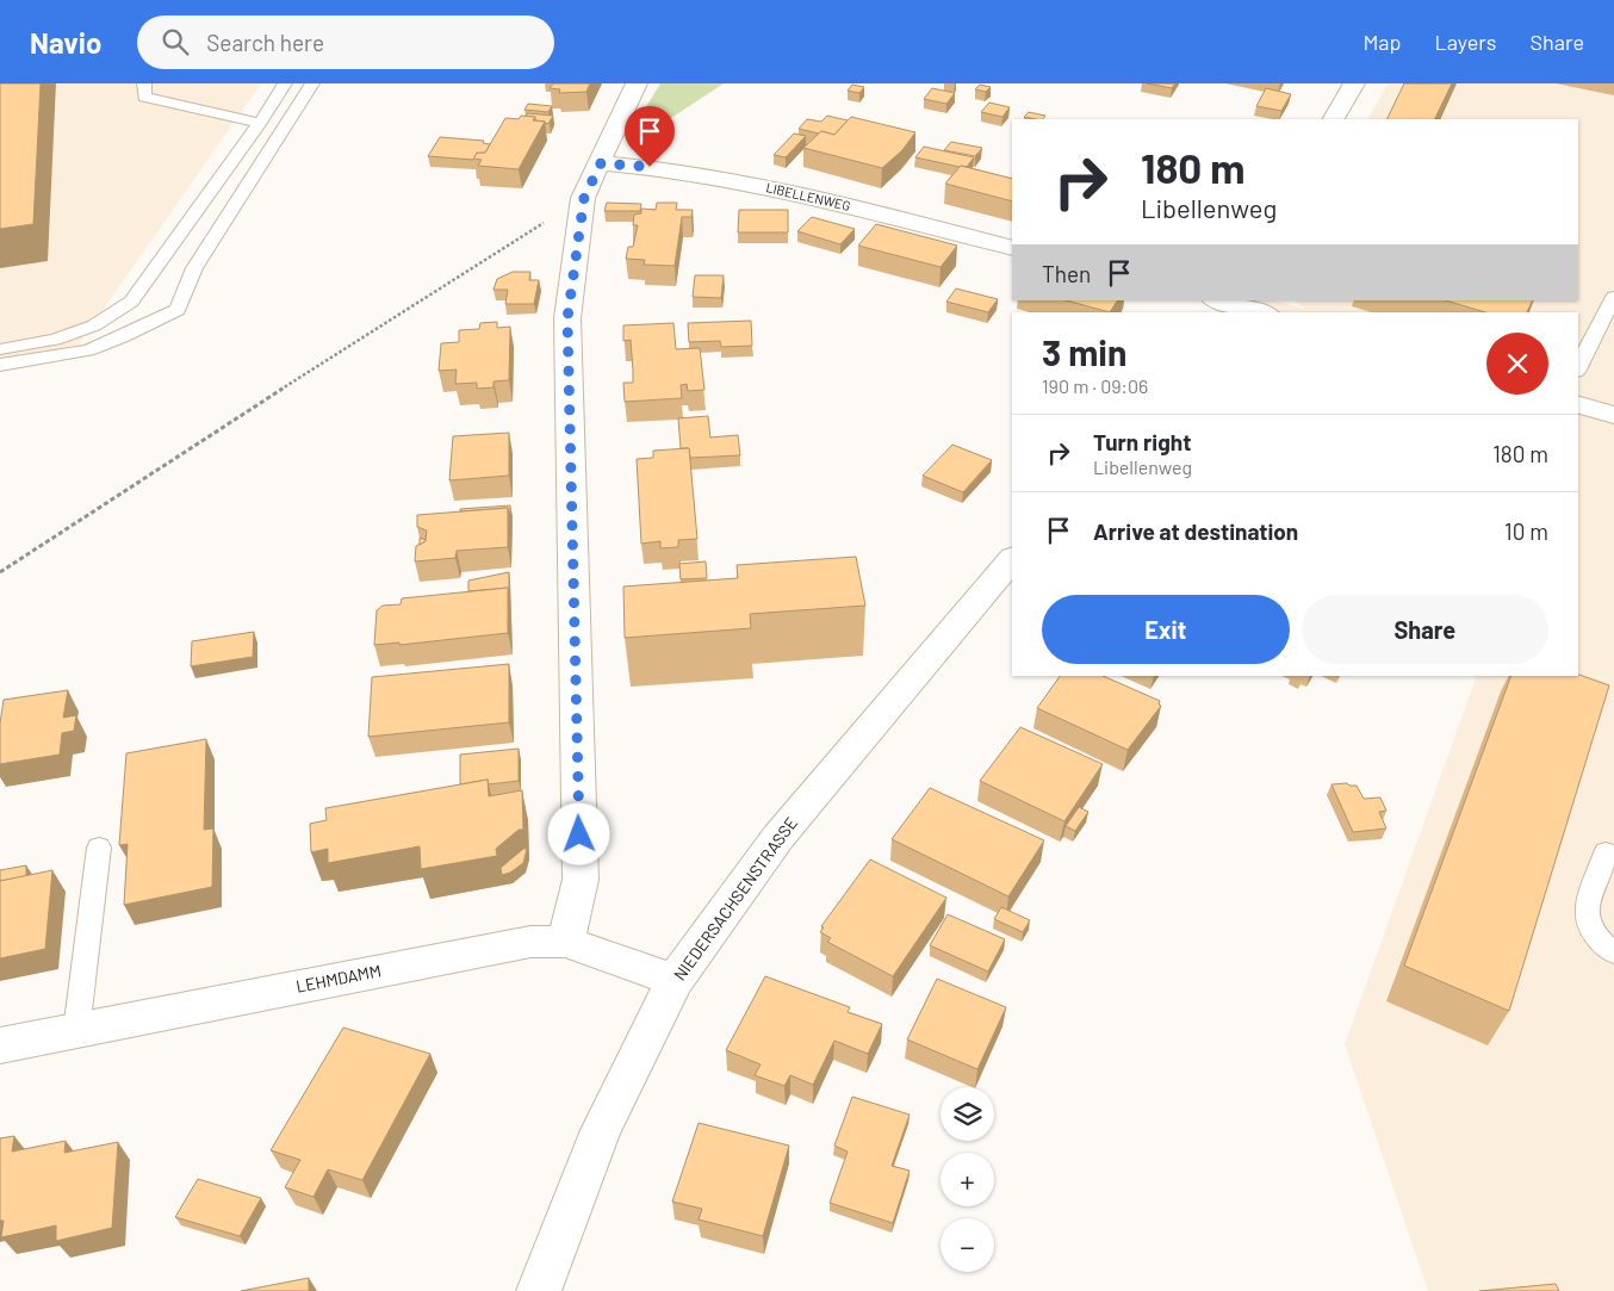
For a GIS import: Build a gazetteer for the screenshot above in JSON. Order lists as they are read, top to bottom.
{
  "streets": {
    "street": ["LIBELLENWEG", "NIEDERSACHSENSTRASSE", "LEHMDAMM"]
  },
  "crossings": [
    ["NIEDERSACHSENSTRASSE", "LEHMDAMM"]
  ],
  "page": {
    "header": "Navio",
    "search": "Search here",
    "nav": ["Map", "Layers", "Share"],
    "turn": ["180 m", "Libellenweg"],
    "then": "Then",
    "heading": ["3 min", "190 m · 09:06"],
    "list": [
      {
        "name": "Turn right",
        "note": "Libellenweg",
        "value": "180 m"
      },
      {
        "name": "Arrive at destination",
        "value": "10 m"
      }
    ],
    "buttons": ["Exit", "Share"],
    "map_buttons": ["+", "−"]
  }
}
